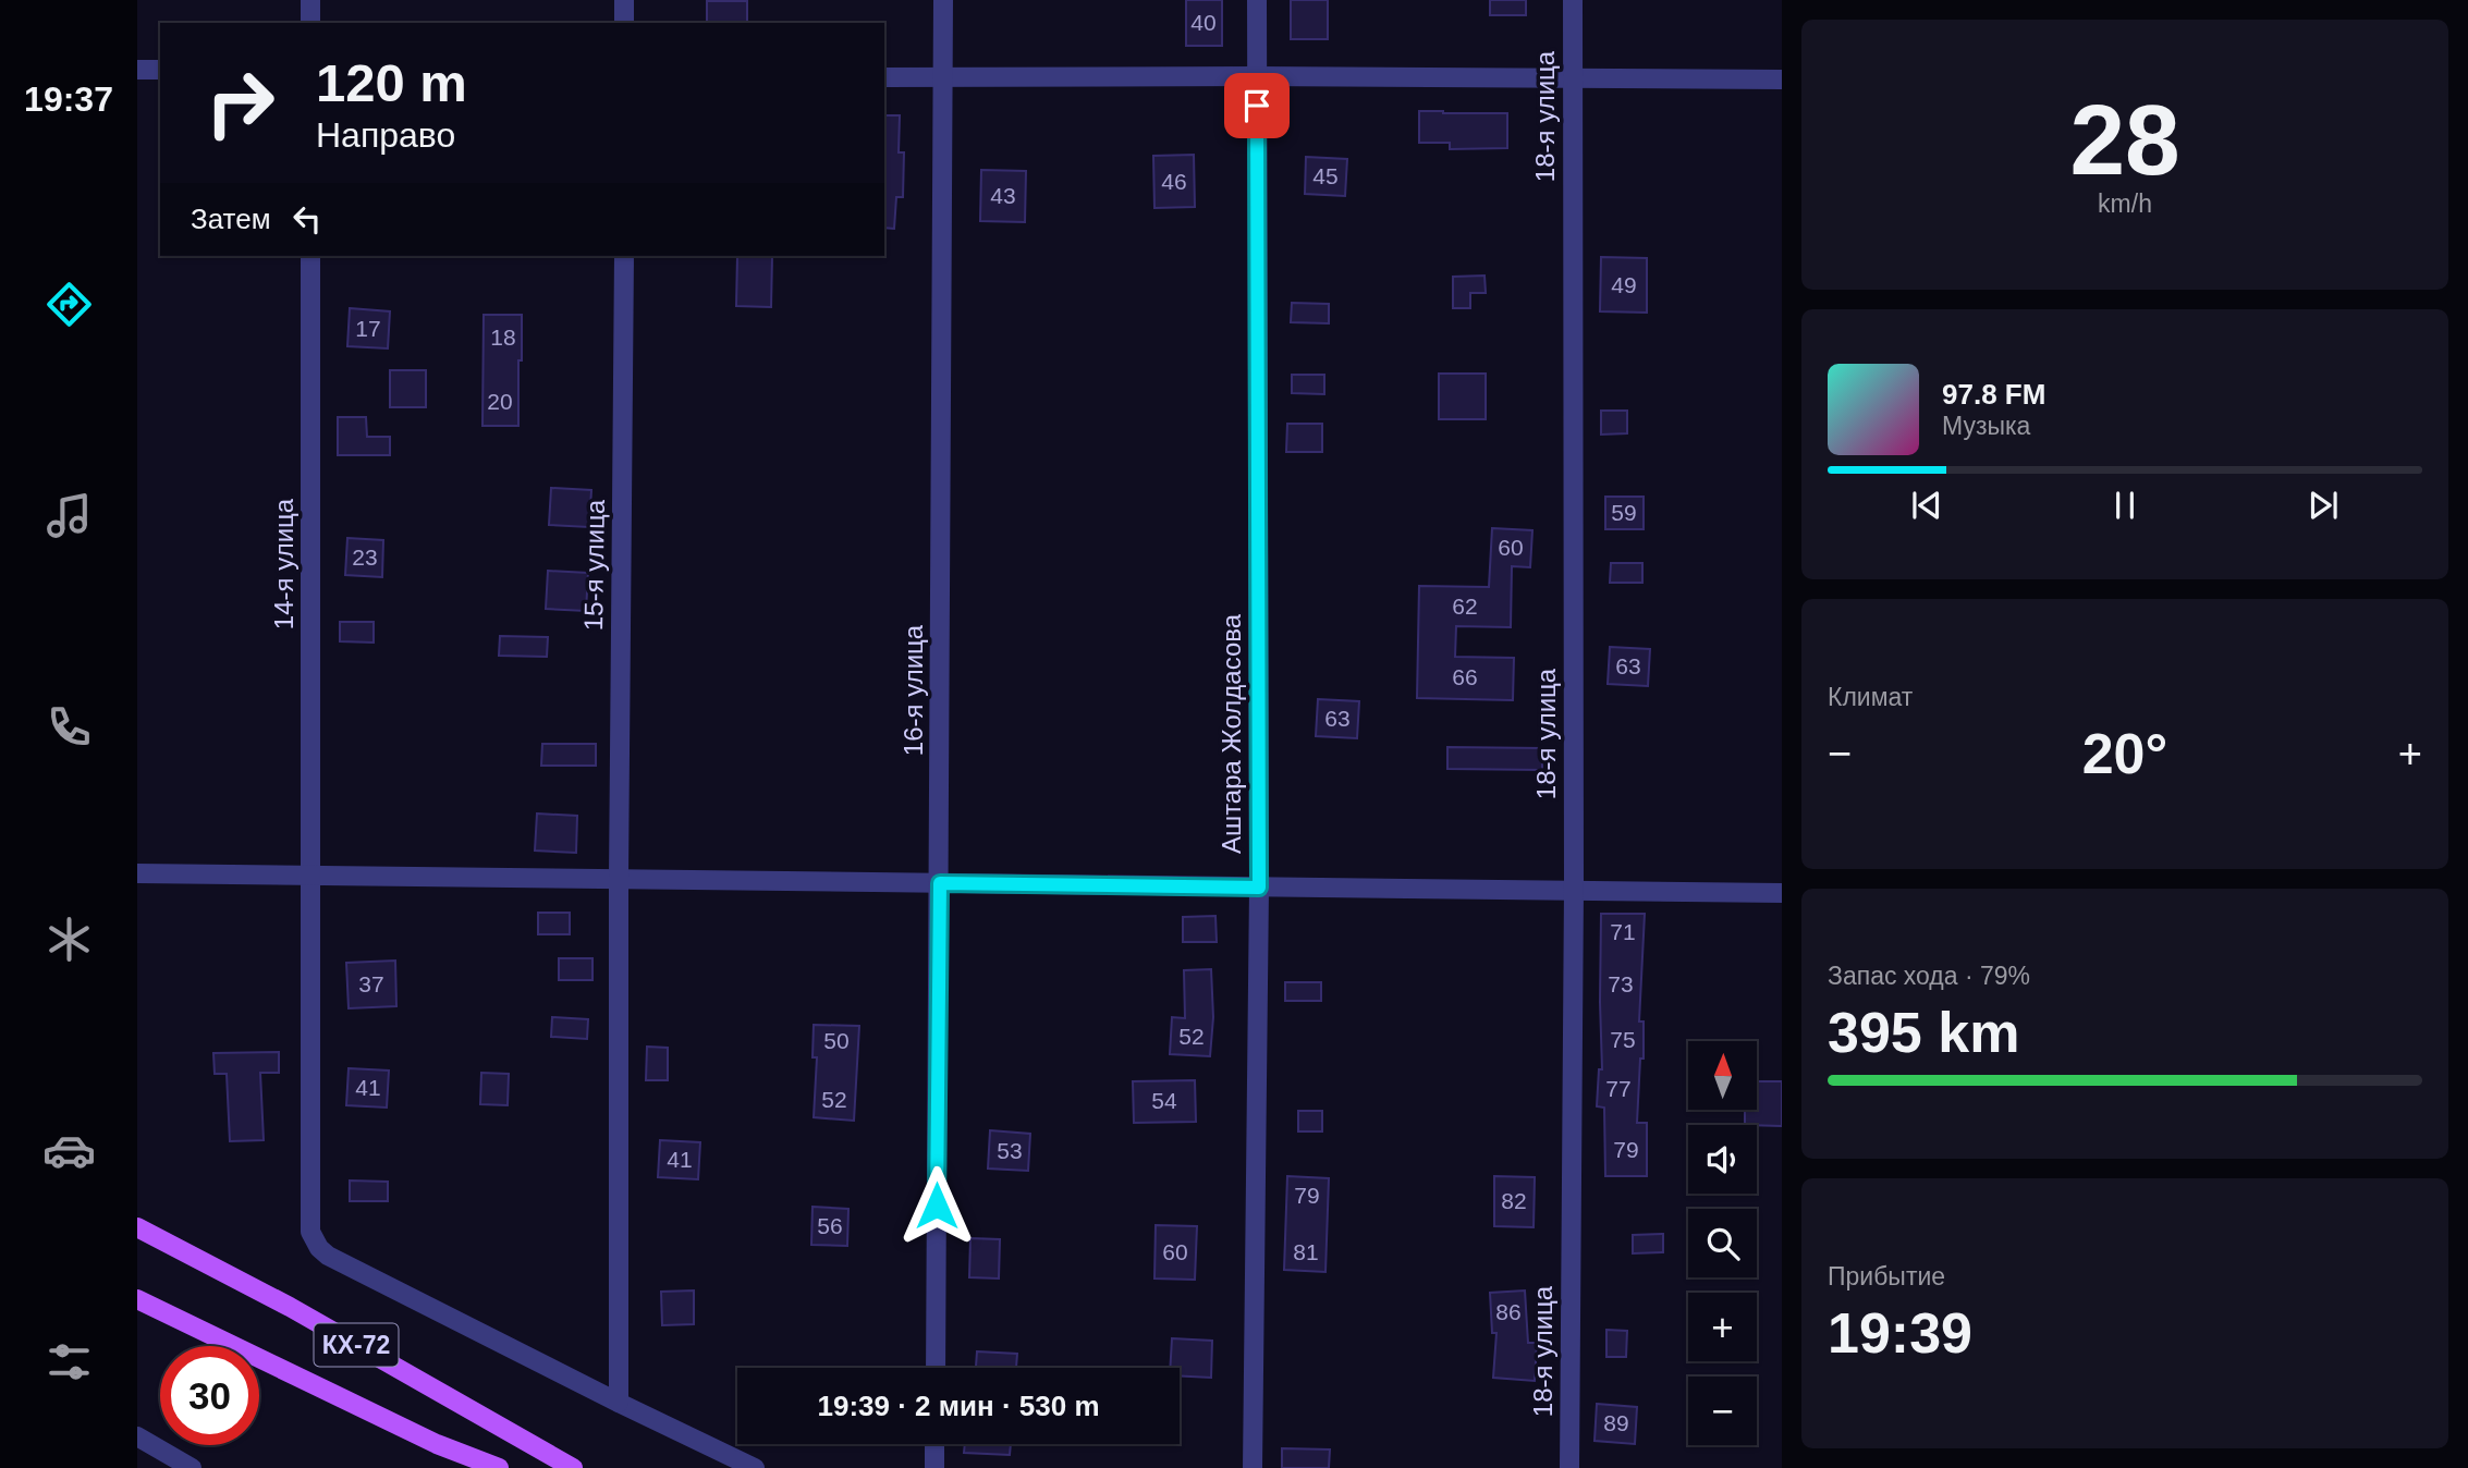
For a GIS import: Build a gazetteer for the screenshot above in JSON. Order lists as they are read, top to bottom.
{
  "streets": {
    "main road": ["КХ-72"],
    "street": [
      "18-я улица",
      "14-я улица",
      "15-я улица",
      "16-я улица",
      "Аштара Жолдасова"
    ]
  },
  "crossings": [
    ["14-я улица", "15-я улица"]
  ],
  "house_numbers": [
    "40",
    "45",
    "46",
    "43",
    "49",
    "17",
    "18",
    "20",
    "59",
    "60",
    "23",
    "62",
    "63",
    "66",
    "63",
    "71",
    "37",
    "73",
    "52",
    "75",
    "50",
    "41",
    "77",
    "52",
    "54",
    "79",
    "53",
    "41",
    "79",
    "82",
    "56",
    "60",
    "81",
    "86",
    "89"
  ],
  "north": "top",
  "page": {
    "tabs": "19:37",
    "tile": [
      ["28", "km/h"],
      "Климат",
      ["Запас хода · 79%", "395 km"],
      ["Прибытие", "19:39"]
    ],
    "turn": ["120 m", "Направо"],
    "then": "Затем",
    "song": ["97.8 FM", "Музыка"],
    "heat": ["−", "20°", "+"],
    "map_buttons": ["+", "−"],
    "limit": "30",
    "trip": "19:39 · 2 мин · 530 m"
  }
}
